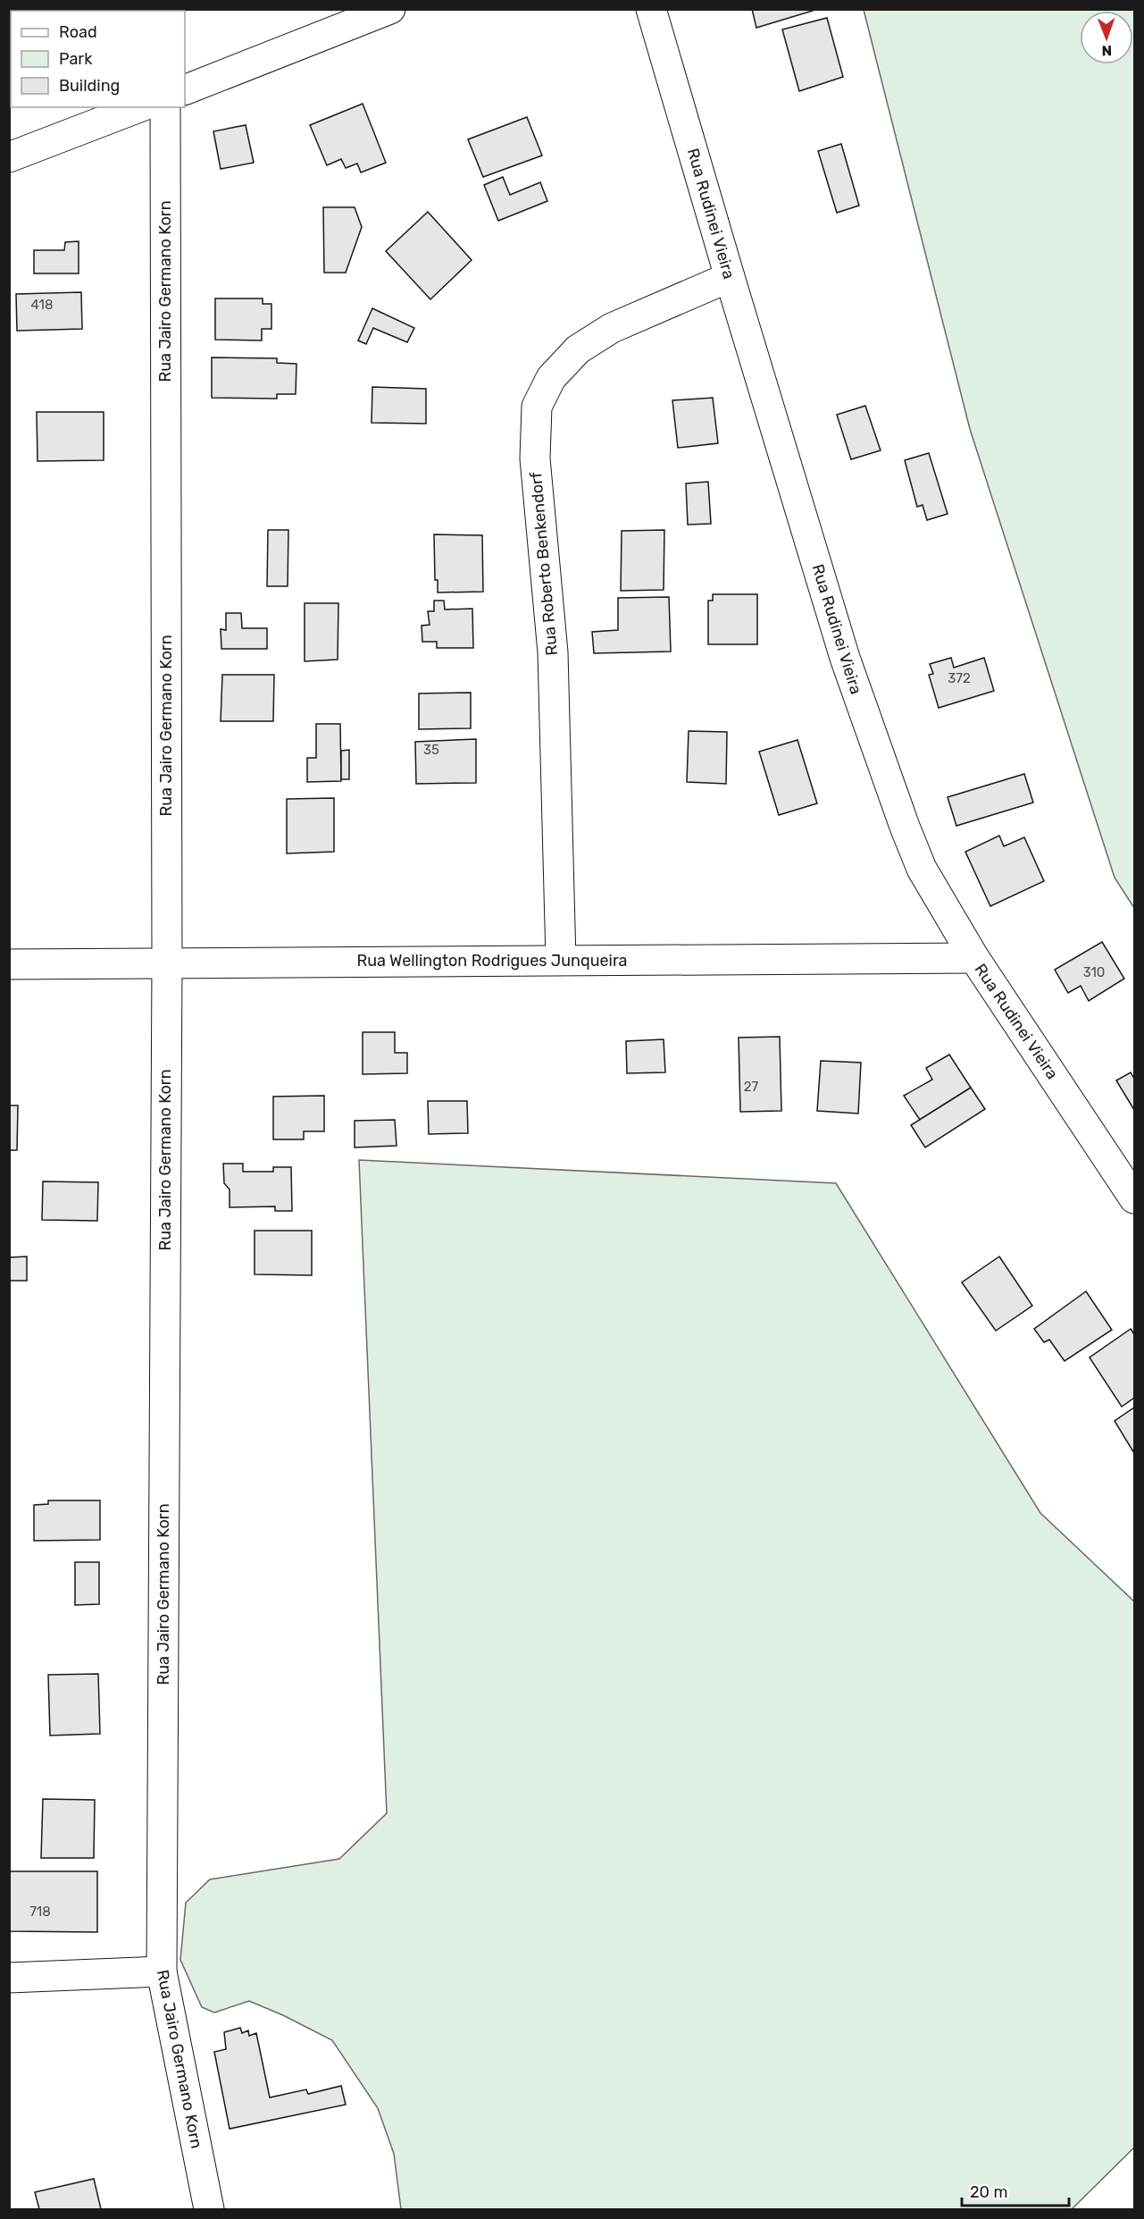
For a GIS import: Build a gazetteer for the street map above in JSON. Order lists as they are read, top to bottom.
{
  "streets": {
    "street": [
      "Rua Rudinei Vieira",
      "Rua Jairo Germano Korn",
      "Rua Roberto Benkendorf",
      "Rua Wellington Rodrigues Junqueira"
    ]
  },
  "crossings": [
    ["Rua Rudinei Vieira", "Rua Roberto Benkendorf"],
    ["Rua Rudinei Vieira", "Rua Wellington Rodrigues Junqueira"],
    ["Rua Jairo Germano Korn", "Rua Wellington Rodrigues Junqueira"],
    ["Rua Roberto Benkendorf", "Rua Wellington Rodrigues Junqueira"]
  ],
  "house_numbers": [
    "418",
    "372",
    "35",
    "310",
    "27",
    "718"
  ],
  "legend": ["Road", "Park", "Building"],
  "scale_bar": "20 m",
  "north": "bottom"
}
